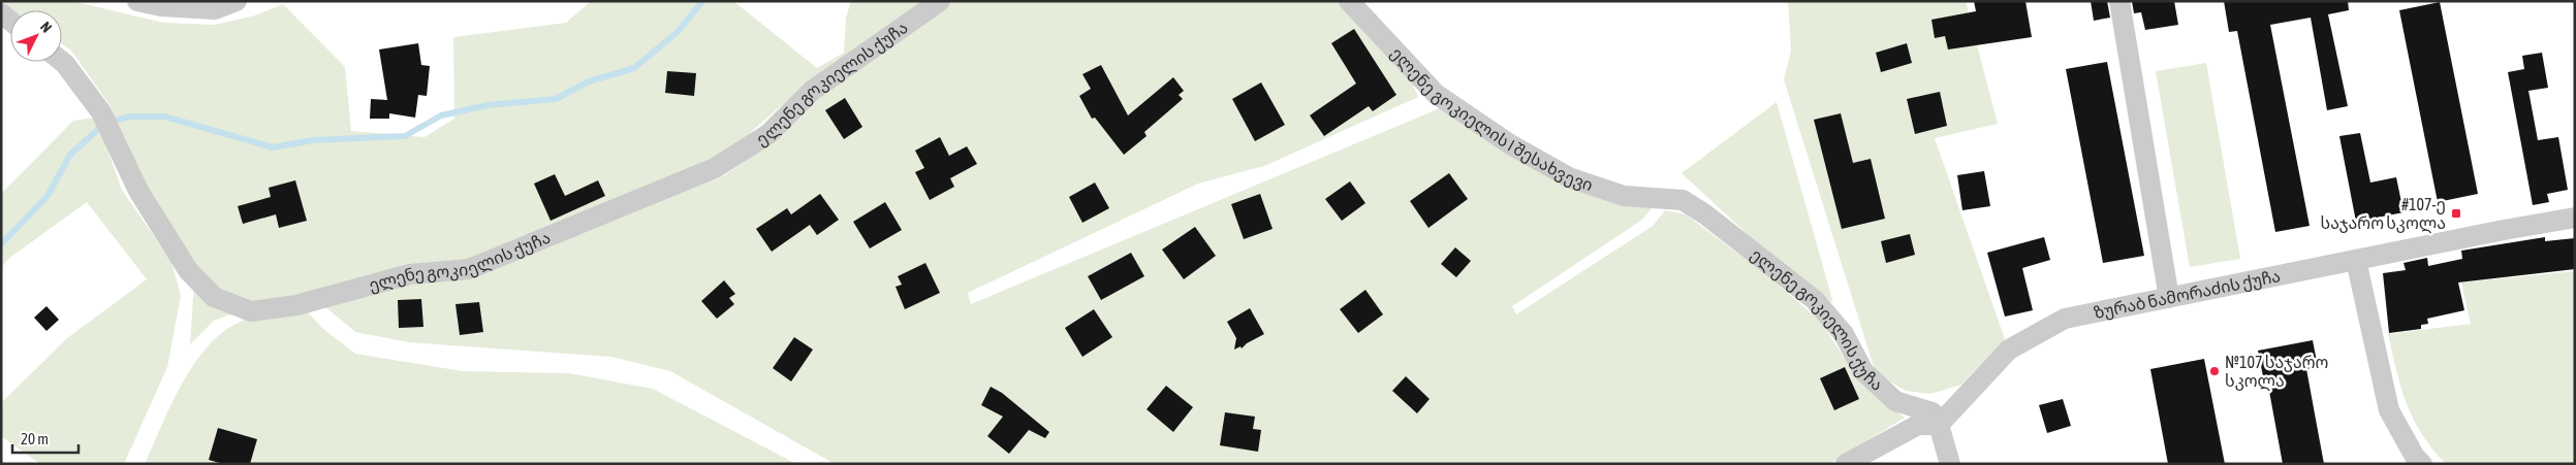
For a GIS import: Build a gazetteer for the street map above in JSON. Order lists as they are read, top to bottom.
{
  "streets": {
    "street": ["ელენე გოკიელის ქუჩა", "ელენე გოკიელის I შესახვევი", "ზურაბ ნამორაძის ქუჩა"]
  },
  "crossings": [
    ["ელენე გოკიელის ქუჩა", "ელენე გოკიელის I შესახვევი"],
    ["ელენე გოკიელის ქუჩა", "ზურაბ ნამორაძის ქუჩა"]
  ],
  "places": {
    "transit": ["#107-ე საჯარო სკოლა"],
    "other": ["№107 საჯარო სკოლა"]
  },
  "scale_bar": "20 m",
  "north": "top right"
}
